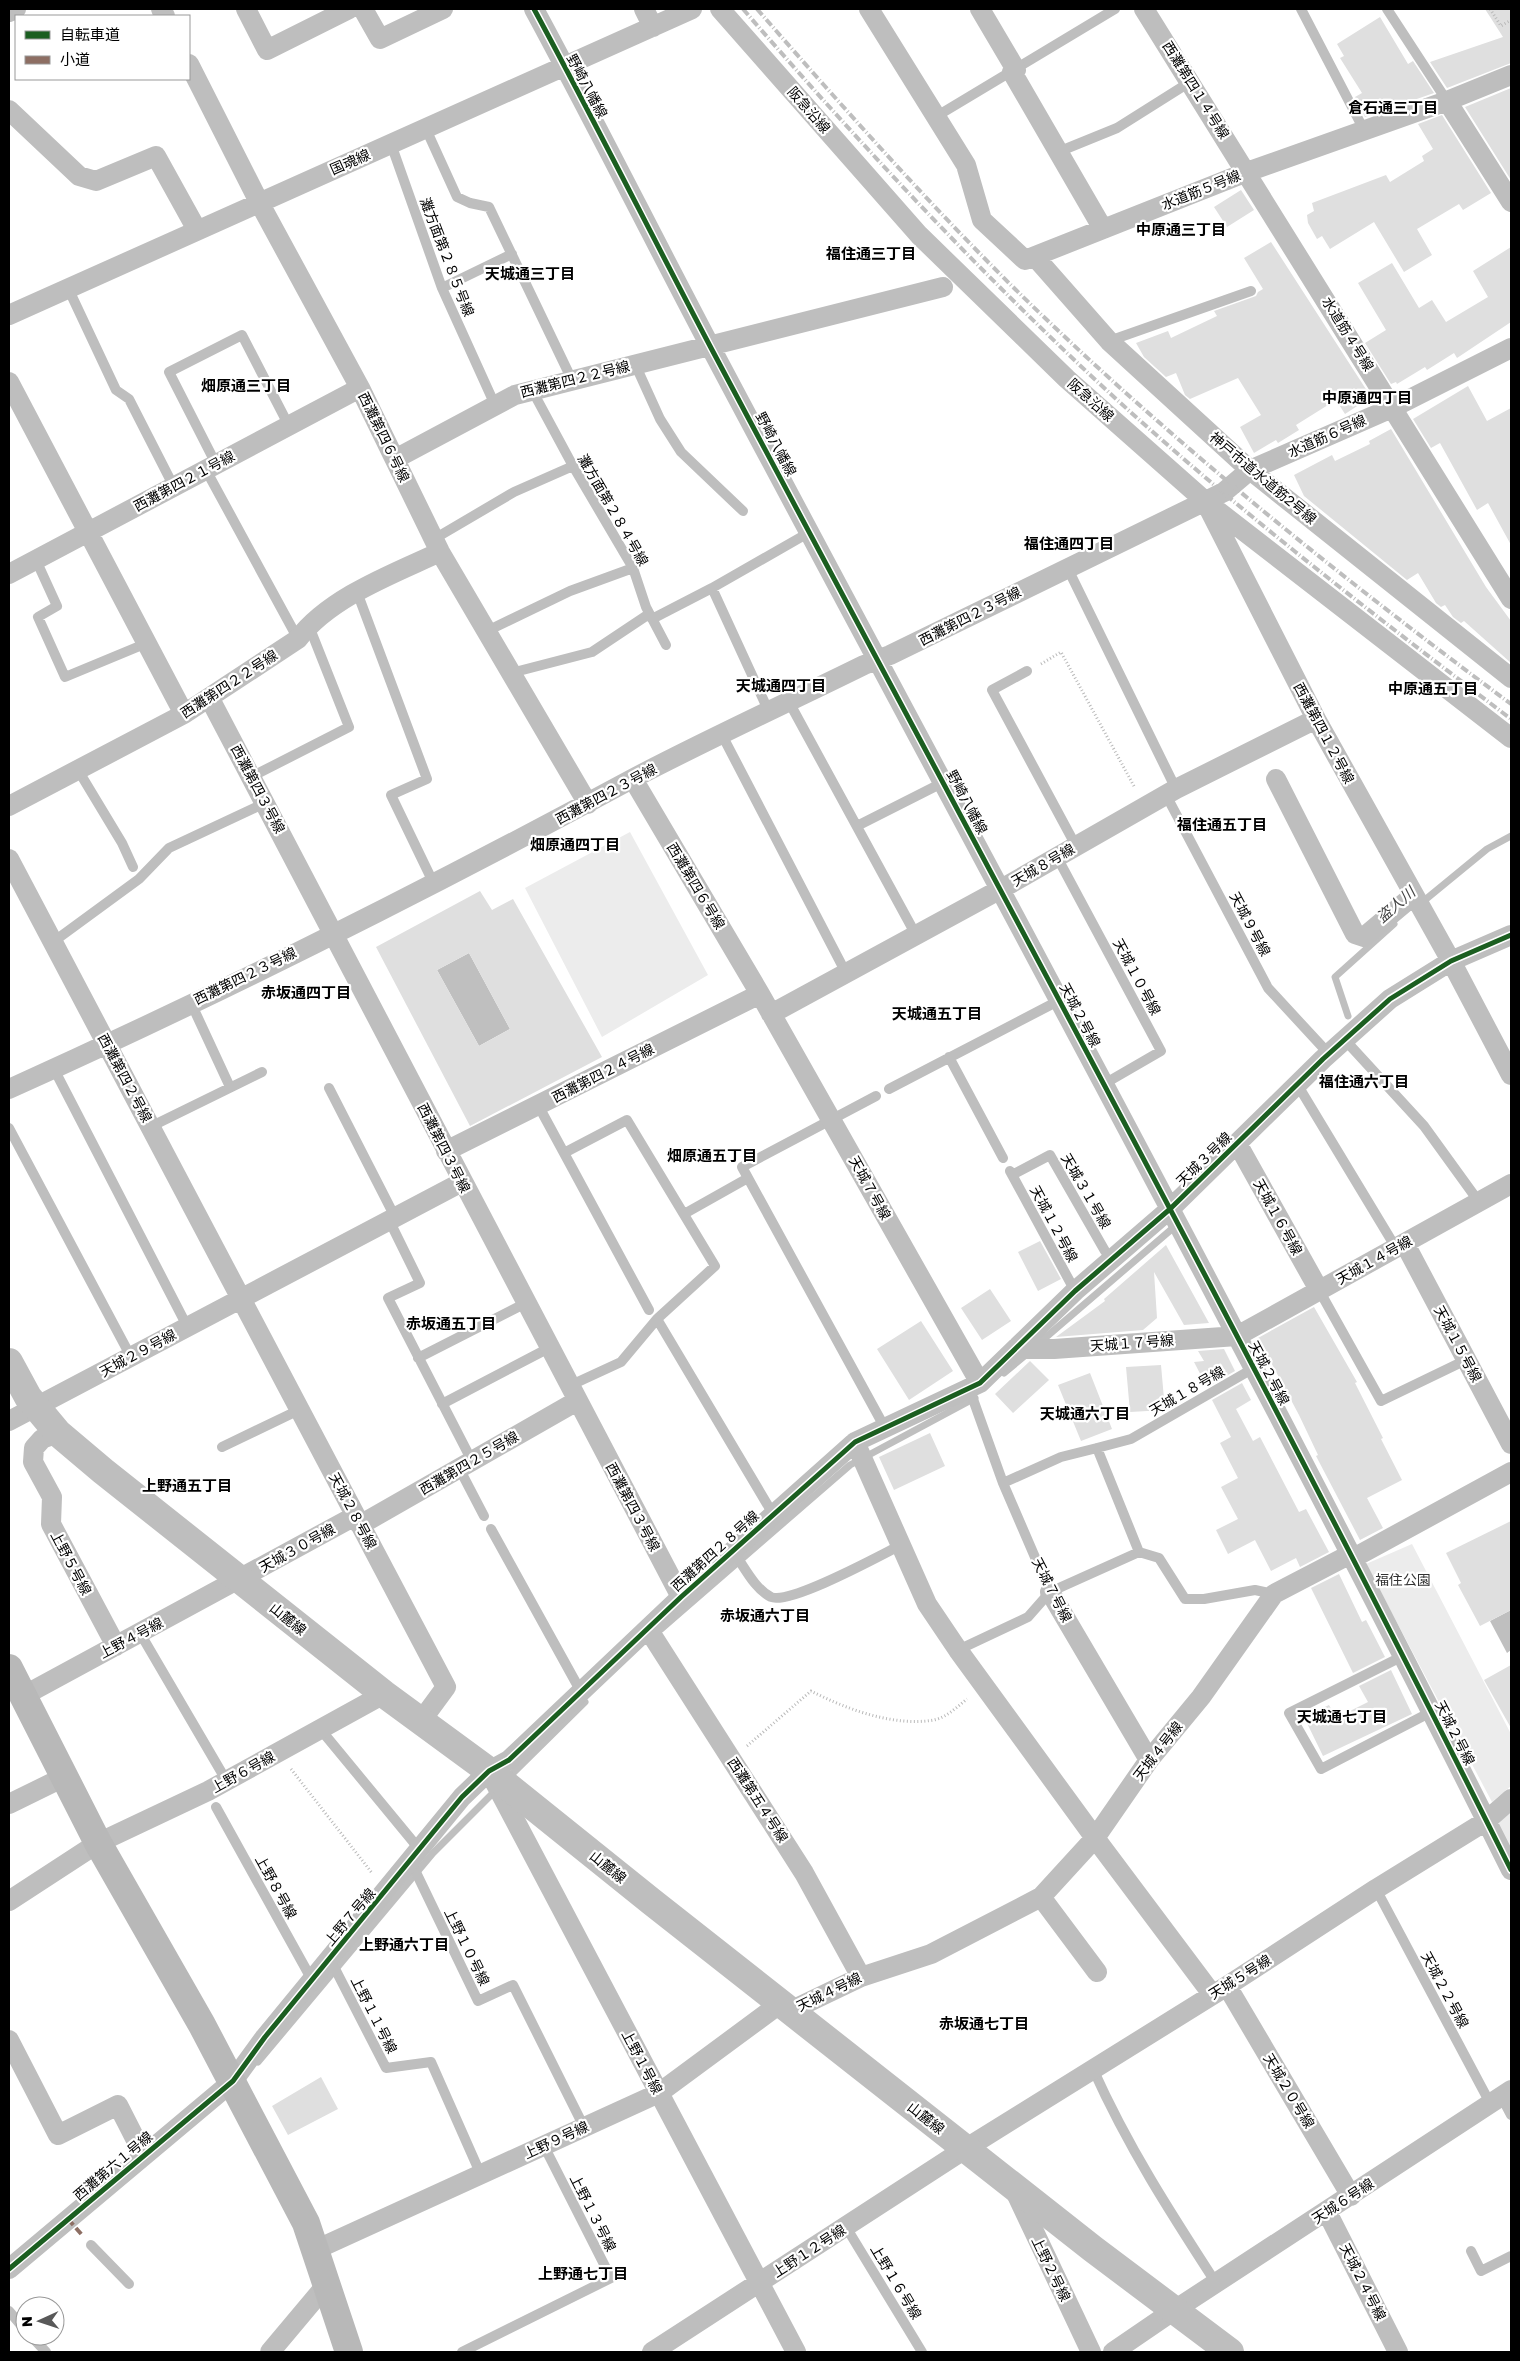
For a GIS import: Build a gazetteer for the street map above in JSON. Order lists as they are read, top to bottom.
{
  "streets": {
    "main road": ["山麓線"],
    "street": [
      "野崎八幡線",
      "西灘第四１４号線",
      "阪急沿線",
      "国魂線",
      "水道筋５号線",
      "水道筋４号線",
      "西灘第四２２号線",
      "水道筋６号線",
      "西灘第四６号線",
      "神戸市道水道筋2号線",
      "西灘第四２１号線",
      "西灘第四２３号線",
      "西灘第四１２号線",
      "西灘第四３号線",
      "天城８号線",
      "天城２号線",
      "西灘第四２４号線",
      "西灘第四２号線",
      "天城３号線",
      "天城７号線",
      "天城１６号線",
      "天城１４号線",
      "天城１７号線",
      "天城１５号線",
      "天城２９号線",
      "西灘第四２５号線",
      "天城２８号線",
      "天城３０号線",
      "西灘第四２８号線",
      "上野５号線",
      "上野４号線",
      "天城４号線",
      "上野６号線",
      "西灘第五４号線",
      "上野７号線",
      "天城５号線",
      "上野１号線",
      "天城２０号線",
      "上野９号線",
      "西灘第六１号線",
      "天城６号線",
      "上野１２号線",
      "上野２号線",
      "天城２４号線"
    ],
    "lane": [
      "灘方面第２８５号線",
      "灘方面第２８４号線",
      "天城９号線",
      "天城１０号線",
      "天城３１号線",
      "天城１２号線",
      "天城１８号線",
      "上野８号線",
      "上野１０号線",
      "天城２２号線",
      "上野１１号線",
      "上野１３号線",
      "上野１６号線"
    ]
  },
  "crossings": [
    ["野崎八幡線", "国魂線"],
    ["野崎八幡線", "西灘第四２２号線"],
    ["野崎八幡線", "西灘第四２３号線"],
    ["野崎八幡線", "天城８号線"],
    ["野崎八幡線", "天城２号線"],
    ["西灘第四１４号線", "水道筋５号線"],
    ["西灘第四１４号線", "水道筋４号線"],
    ["阪急沿線", "水道筋６号線"],
    ["阪急沿線", "西灘第四２３号線"],
    ["阪急沿線", "西灘第四１２号線"],
    ["国魂線", "灘方面第２８５号線"],
    ["国魂線", "西灘第四６号線"],
    ["水道筋５号線", "水道筋４号線"],
    ["水道筋５号線", "神戸市道水道筋2号線"],
    ["灘方面第２８５号線", "西灘第四２２号線"],
    ["水道筋４号線", "水道筋６号線"],
    ["西灘第四２２号線", "西灘第四６号線"],
    ["西灘第四２２号線", "灘方面第２８４号線"],
    ["西灘第四２２号線", "西灘第四３号線"],
    ["水道筋６号線", "神戸市道水道筋2号線"],
    ["水道筋６号線", "西灘第四２３号線"],
    ["水道筋６号線", "西灘第四１２号線"],
    ["西灘第四６号線", "西灘第四２１号線"],
    ["西灘第四６号線", "西灘第四２３号線"],
    ["西灘第四６号線", "西灘第四２４号線"],
    ["西灘第四６号線", "天城７号線"],
    ["西灘第四２３号線", "西灘第四１２号線"],
    ["西灘第四２３号線", "西灘第四３号線"],
    ["西灘第四２３号線", "天城９号線"],
    ["西灘第四２３号線", "西灘第四２号線"],
    ["西灘第四１２号線", "天城８号線"],
    ["西灘第四１２号線", "天城３号線"],
    ["西灘第四３号線", "西灘第四２４号線"],
    ["西灘第四３号線", "西灘第四２５号線"],
    ["西灘第四３号線", "西灘第四２８号線"],
    ["天城８号線", "天城９号線"],
    ["天城８号線", "天城１０号線"],
    ["天城８号線", "天城２号線"],
    ["天城８号線", "天城７号線"],
    ["天城９号線", "天城３号線"],
    ["天城１０号線", "天城２号線"],
    ["天城２号線", "天城３号線"],
    ["天城２号線", "天城１４号線"],
    ["天城２号線", "天城１７号線"],
    ["天城２号線", "天城１８号線"],
    ["天城２号線", "天城４号線"],
    ["天城２号線", "天城５号線"],
    ["西灘第四２４号線", "天城７号線"],
    ["西灘第四２号線", "天城２９号線"],
    ["西灘第四２号線", "天城２８号線"],
    ["天城３号線", "天城７号線"],
    ["天城３号線", "天城１６号線"],
    ["天城３号線", "天城１２号線"],
    ["天城３号線", "天城１７号線"],
    ["天城３号線", "天城１５号線"],
    ["天城３号線", "西灘第四２８号線"],
    ["天城７号線", "天城１８号線"],
    ["天城７号線", "西灘第四２８号線"],
    ["天城７号線", "天城４号線"],
    ["天城３１号線", "天城１２号線"],
    ["天城１６号線", "天城１４号線"],
    ["天城１４号線", "天城１７号線"],
    ["天城１４号線", "天城１５号線"],
    ["天城２９号線", "天城２８号線"],
    ["天城２９号線", "山麓線"],
    ["西灘第四２５号線", "天城２８号線"],
    ["西灘第四２５号線", "天城３０号線"],
    ["天城２８号線", "天城３０号線"],
    ["天城２８号線", "山麓線"],
    ["天城３０号線", "山麓線"],
    ["天城３０号線", "上野４号線"],
    ["西灘第四２８号線", "山麓線"],
    ["西灘第四２８号線", "西灘第五４号線"],
    ["西灘第四２８号線", "上野７号線"],
    ["西灘第四２８号線", "上野１号線"],
    ["西灘第四２８号線", "天城２０号線"],
    ["上野５号線", "山麓線"],
    ["上野５号線", "上野４号線"],
    ["山麓線", "上野４号線"],
    ["山麓線", "天城４号線"],
    ["山麓線", "上野６号線"],
    ["山麓線", "上野７号線"],
    ["山麓線", "天城５号線"],
    ["山麓線", "上野１号線"],
    ["山麓線", "上野９号線"],
    ["山麓線", "天城６号線"],
    ["山麓線", "上野１２号線"],
    ["山麓線", "上野２号線"],
    ["天城４号線", "西灘第五４号線"],
    ["天城４号線", "天城２０号線"],
    ["天城４号線", "上野９号線"],
    ["上野６号線", "上野１０号線"],
    ["上野８号線", "上野７号線"],
    ["上野７号線", "上野１０号線"],
    ["上野７号線", "上野１１号線"],
    ["上野７号線", "上野１号線"],
    ["上野７号線", "西灘第六１号線"],
    ["上野１０号線", "上野９号線"],
    ["天城５号線", "天城２２号線"],
    ["天城５号線", "天城２０号線"],
    ["天城５号線", "上野１２号線"],
    ["天城２２号線", "天城６号線"],
    ["上野１１号線", "上野９号線"],
    ["上野１号線", "上野９号線"],
    ["上野１号線", "上野１２号線"],
    ["天城２０号線", "天城６号線"],
    ["上野９号線", "上野１３号線"],
    ["天城６号線", "天城２４号線"],
    ["上野１２号線", "上野１６号線"]
  ],
  "districts": [
    "倉石通三丁目",
    "中原通三丁目",
    "福住通三丁目",
    "天城通三丁目",
    "畑原通三丁目",
    "中原通四丁目",
    "福住通四丁目",
    "天城通四丁目",
    "中原通五丁目",
    "福住通五丁目",
    "畑原通四丁目",
    "赤坂通四丁目",
    "天城通五丁目",
    "福住通六丁目",
    "畑原通五丁目",
    "赤坂通五丁目",
    "天城通六丁目",
    "上野通五丁目",
    "赤坂通六丁目",
    "天城通七丁目",
    "上野通六丁目",
    "赤坂通七丁目",
    "上野通七丁目"
  ],
  "water": ["盗人川"],
  "parks": ["福住公園"],
  "legend": ["自転車道", "小道"],
  "north": "left"
}
